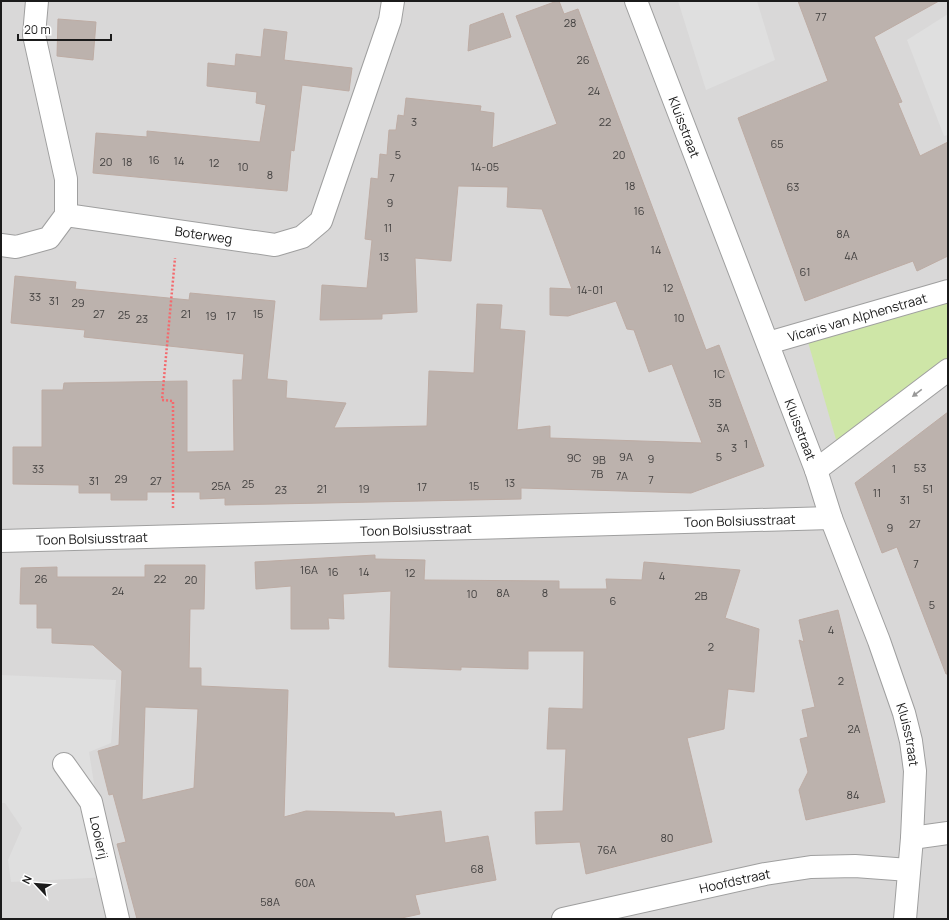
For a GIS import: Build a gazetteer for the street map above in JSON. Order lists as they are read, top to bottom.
{
  "streets": {
    "street": [
      "Kluisstraat",
      "Boterweg",
      "Vicaris van Alphenstraat",
      "Toon Bolsiusstraat",
      "Looierij",
      "Hoofdstraat"
    ]
  },
  "crossings": [
    ["Kluisstraat", "Vicaris van Alphenstraat"],
    ["Kluisstraat", "Toon Bolsiusstraat"],
    ["Kluisstraat", "Hoofdstraat"]
  ],
  "house_numbers": [
    "77",
    "28",
    "26",
    "24",
    "3",
    "22",
    "65",
    "5",
    "20",
    "16",
    "14",
    "20",
    "18",
    "12",
    "10",
    "14-05",
    "8",
    "7",
    "18",
    "63",
    "9",
    "16",
    "11",
    "8A",
    "14",
    "4A",
    "13",
    "61",
    "12",
    "14-01",
    "33",
    "31",
    "29",
    "27",
    "21",
    "15",
    "25",
    "19",
    "17",
    "10",
    "23",
    "1C",
    "3B",
    "3A",
    "1",
    "3",
    "9A",
    "5",
    "9C",
    "9",
    "9B",
    "53",
    "33",
    "1",
    "7B",
    "7A",
    "29",
    "7",
    "31",
    "27",
    "13",
    "25",
    "25A",
    "15",
    "17",
    "21",
    "19",
    "51",
    "23",
    "11",
    "31",
    "27",
    "9",
    "7",
    "16A",
    "16",
    "14",
    "12",
    "4",
    "26",
    "22",
    "20",
    "24",
    "8A",
    "8",
    "10",
    "2B",
    "6",
    "5",
    "4",
    "2",
    "2",
    "2A",
    "84",
    "80",
    "76A",
    "68",
    "60A",
    "58A"
  ],
  "scale_bar": "20 m",
  "north": "top left"
}
